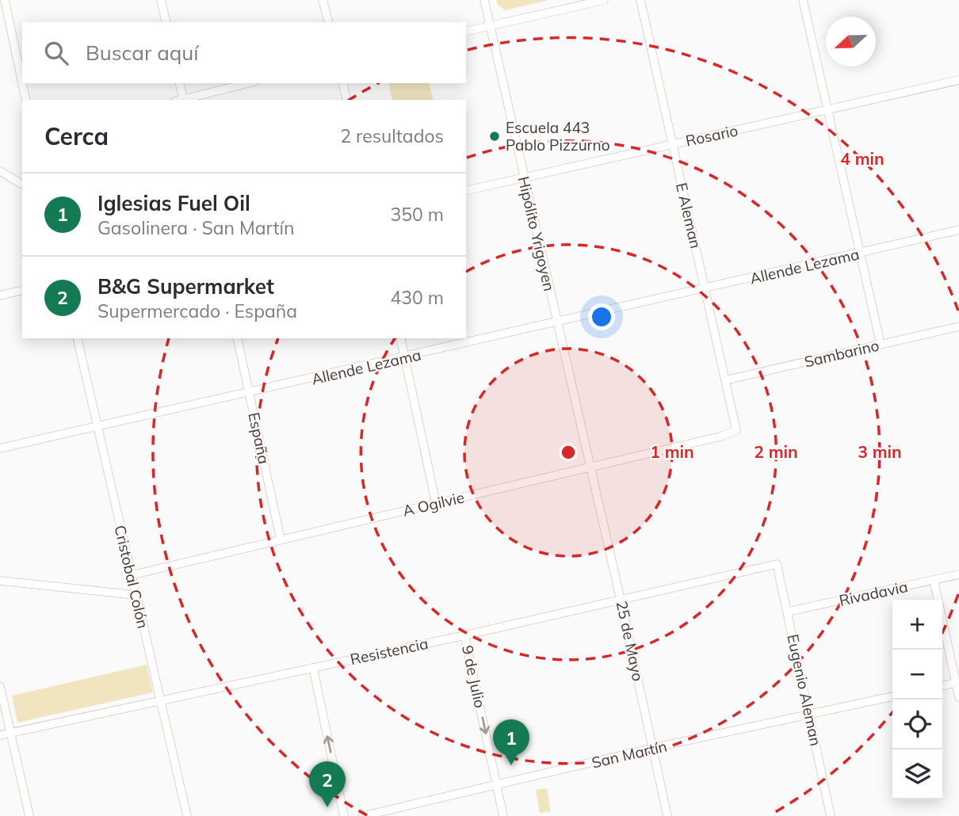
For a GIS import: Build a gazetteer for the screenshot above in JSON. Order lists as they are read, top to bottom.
{
  "streets": {
    "street": [
      "Rosario",
      "E Aleman",
      "Hipólito Yrigoyen",
      "Allende Lezama",
      "Sambarino",
      "España",
      "A Ogilvie",
      "Cristobal Colón",
      "Rivadavia",
      "25 de Mayo",
      "Resistencia",
      "9 de Julio",
      "Eugenio Aleman",
      "San Martín"
    ]
  },
  "crossings": [
    ["Rosario", "E Aleman"],
    ["Rosario", "Hipólito Yrigoyen"],
    ["E Aleman", "Allende Lezama"],
    ["E Aleman", "Sambarino"],
    ["E Aleman", "A Ogilvie"],
    ["Hipólito Yrigoyen", "Allende Lezama"],
    ["Hipólito Yrigoyen", "A Ogilvie"],
    ["Hipólito Yrigoyen", "25 de Mayo"],
    ["Allende Lezama", "España"],
    ["Allende Lezama", "Cristobal Colón"],
    ["España", "A Ogilvie"],
    ["A Ogilvie", "Cristobal Colón"],
    ["A Ogilvie", "25 de Mayo"],
    ["Cristobal Colón", "Resistencia"],
    ["Rivadavia", "Eugenio Aleman"],
    ["25 de Mayo", "Resistencia"],
    ["25 de Mayo", "San Martín"],
    ["Resistencia", "9 de Julio"],
    ["Resistencia", "Eugenio Aleman"],
    ["9 de Julio", "San Martín"],
    ["Eugenio Aleman", "San Martín"]
  ],
  "one_way": ["9 de Julio"],
  "places": ["Escuela 443 Pablo Pizzurno"],
  "north": "left",
  "page": {
    "search": "Buscar aquí",
    "heading": ["Cerca", "2 resultados"],
    "list": [
      {
        "mark": "1",
        "name": "Iglesias Fuel Oil",
        "note": "Gasolinera · San Martín",
        "value": "350 m"
      },
      {
        "mark": "2",
        "name": "B&G Supermarket",
        "note": "Supermercado · España",
        "value": "430 m"
      }
    ],
    "map_buttons": ["+", "−"],
    "pins": ["1", "2"]
  },
  "rings": [
    "4 min",
    "1 min",
    "2 min",
    "3 min"
  ]
}
